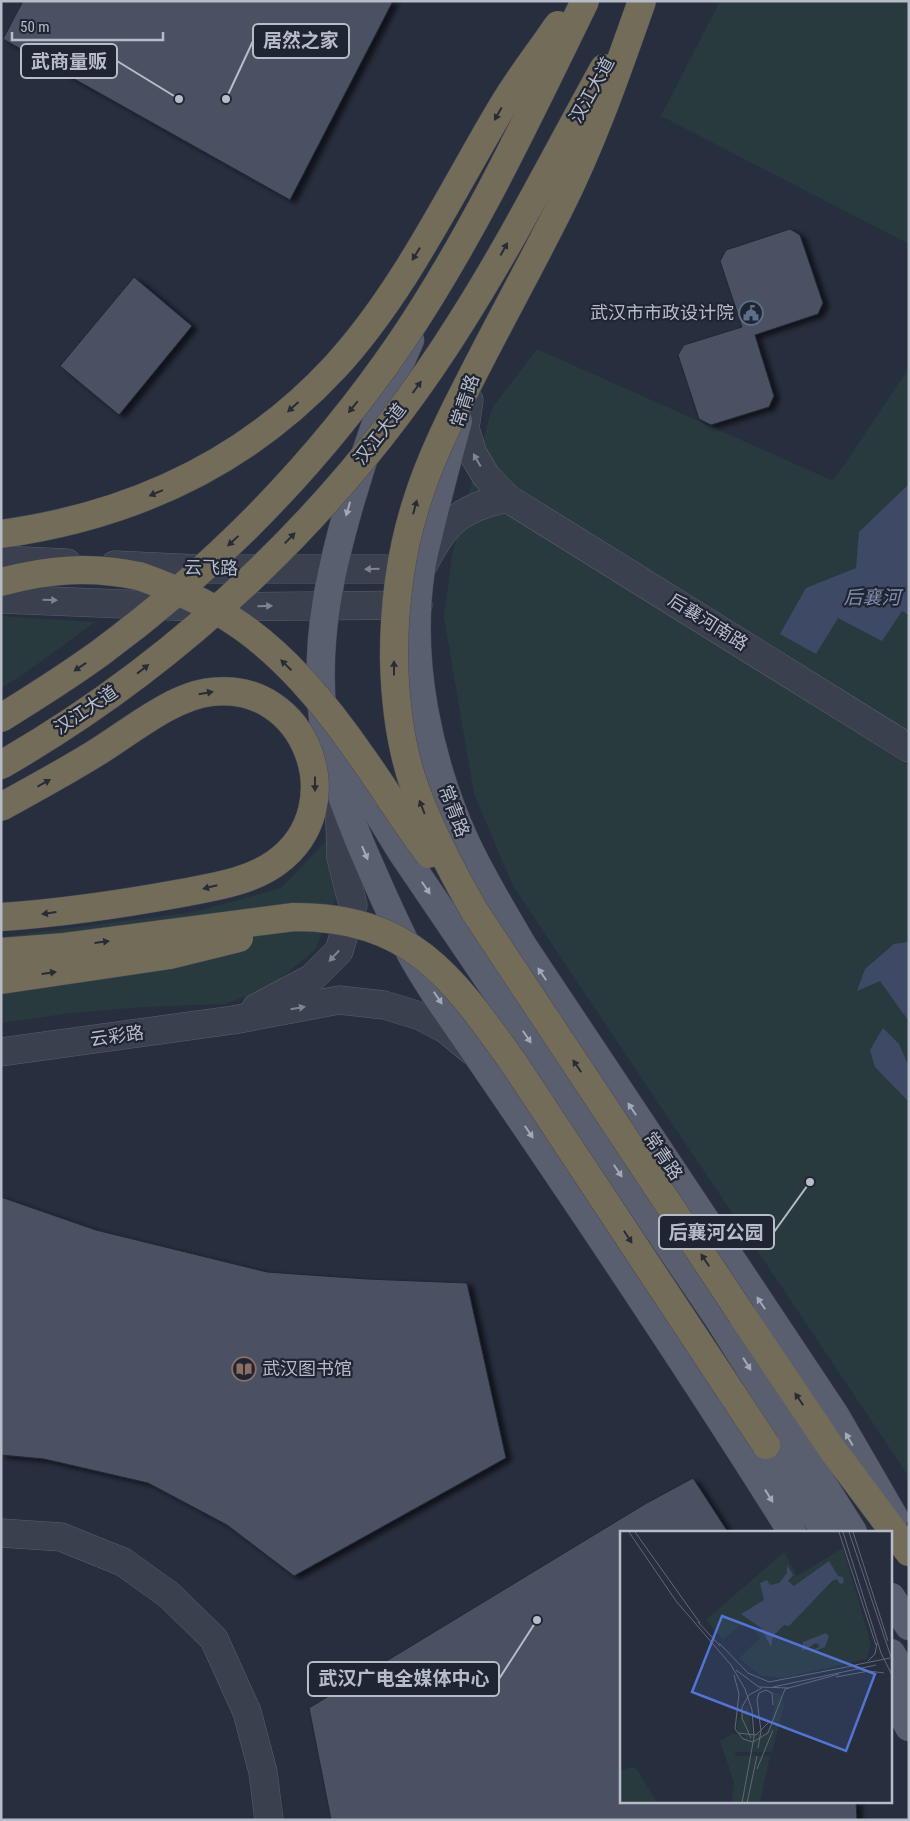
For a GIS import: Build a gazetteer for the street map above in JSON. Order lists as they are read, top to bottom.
{
  "streets": {
    "highway": ["汉江大道"],
    "main road": ["常青路"],
    "street": ["云飞路", "后襄河南路", "云彩路"]
  },
  "crossings": [
    ["常青路", "云飞路"],
    ["常青路", "后襄河南路"]
  ],
  "one_way": ["云彩路"],
  "water": ["后襄河"],
  "places": {
    "other": [
      "武商量贩",
      "居然之家",
      "后襄河公园",
      "武汉广电全媒体中心"
    ],
    "public building": ["武汉市市政设计院"],
    "library": ["武汉图书馆"]
  },
  "scale_bar": "50 m"
}
